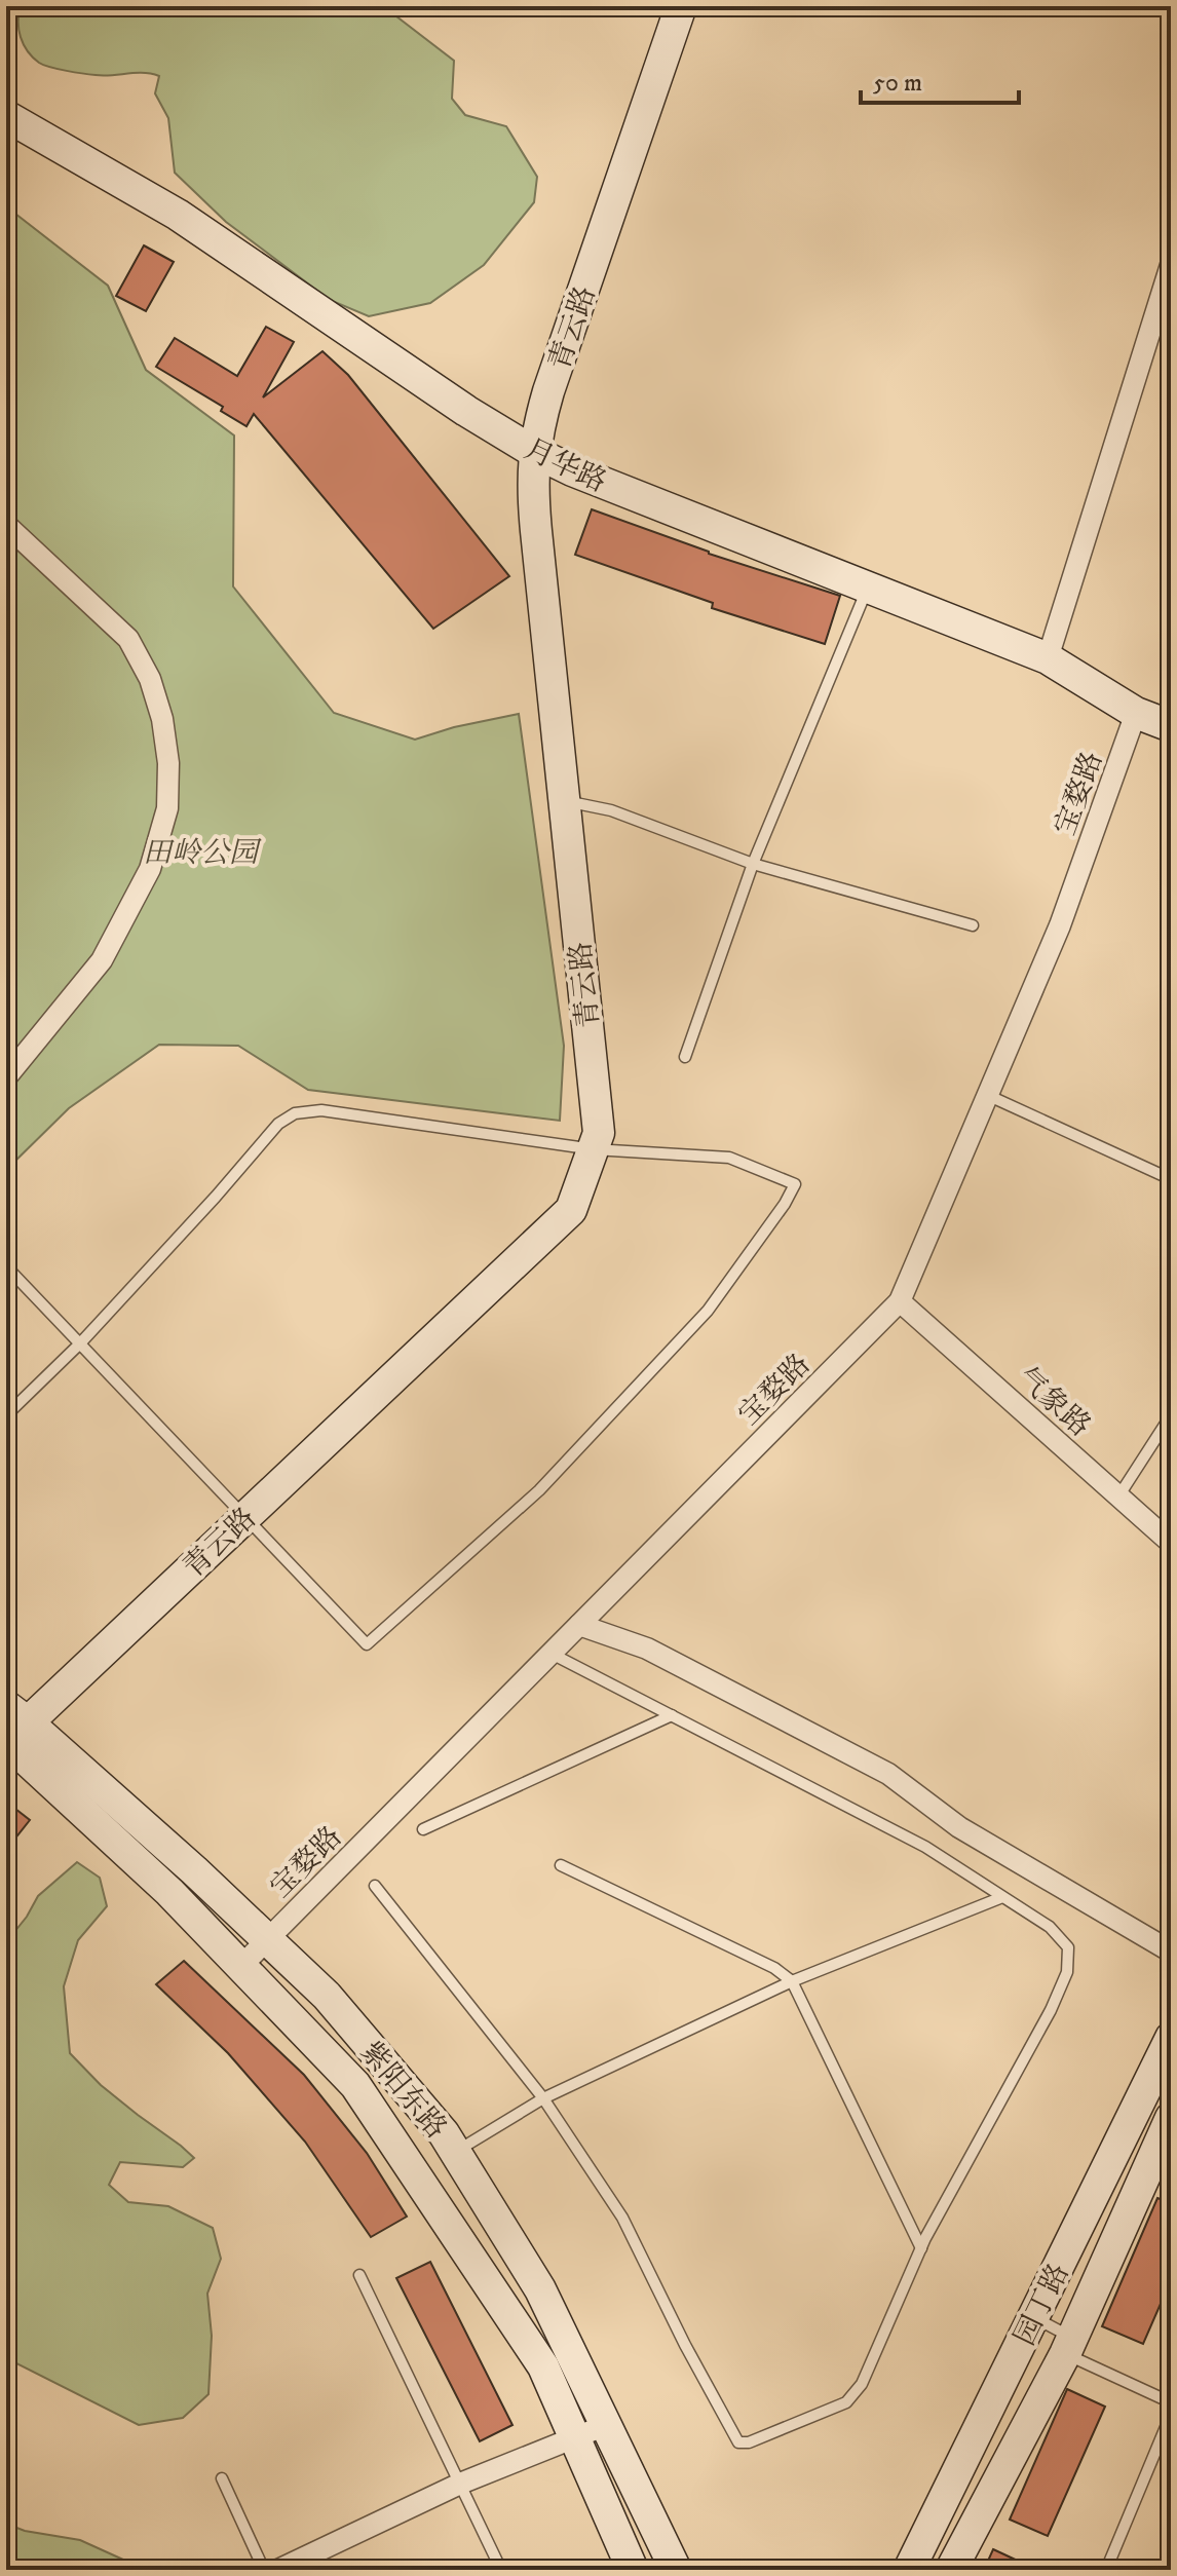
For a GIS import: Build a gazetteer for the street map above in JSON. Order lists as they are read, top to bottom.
{
  "streets": {
    "street": [
      "青云路",
      "月华路",
      "宝婺路",
      "气象路",
      "紫阳东路",
      "园丁路"
    ]
  },
  "crossings": [
    ["青云路", "月华路"],
    ["青云路", "紫阳东路"],
    ["月华路", "宝婺路"],
    ["宝婺路", "气象路"],
    ["宝婺路", "紫阳东路"]
  ],
  "parks": ["田岭公园"],
  "scale_bar": "50 m"
}
